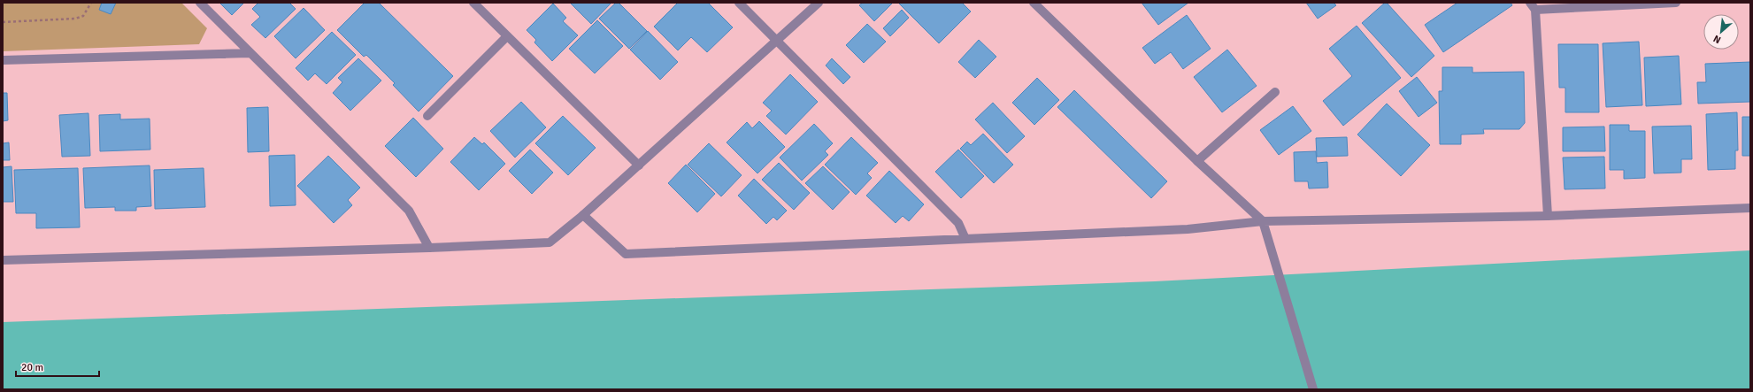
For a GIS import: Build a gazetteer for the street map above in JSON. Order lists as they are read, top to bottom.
{
  "scale_bar": "20 m",
  "north": "bottom left"
}
